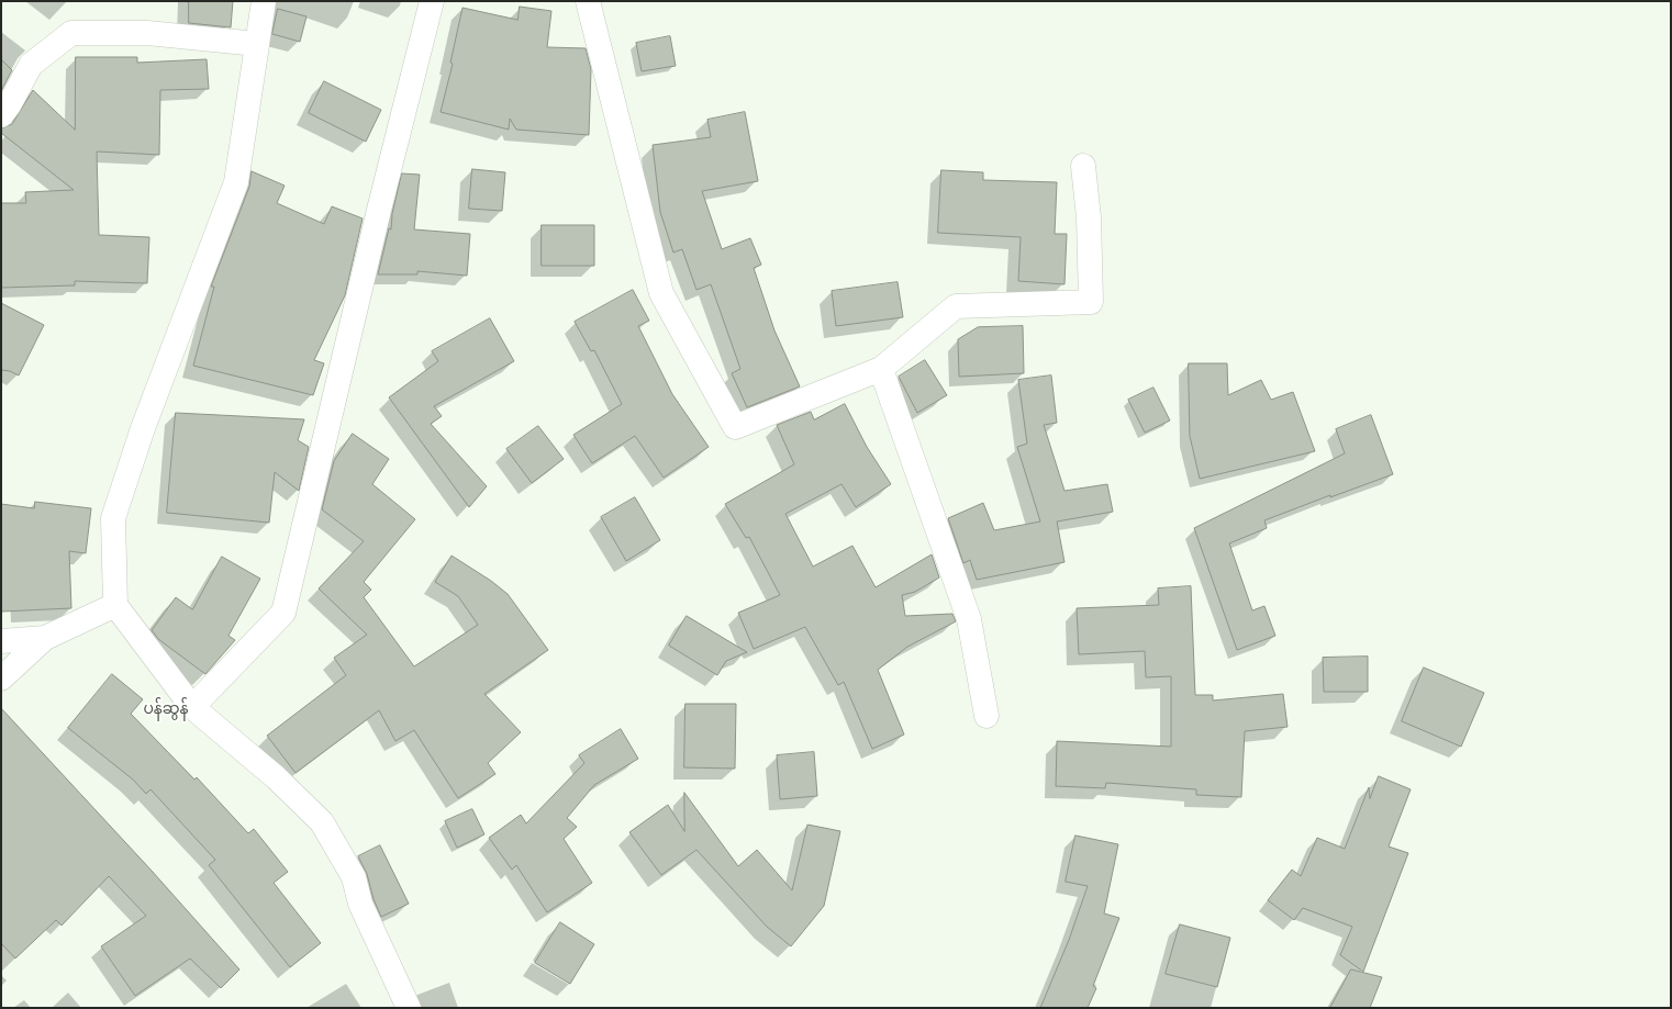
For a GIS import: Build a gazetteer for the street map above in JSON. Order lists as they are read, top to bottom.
{
  "districts": ["ပန်ဆွန်"]
}
